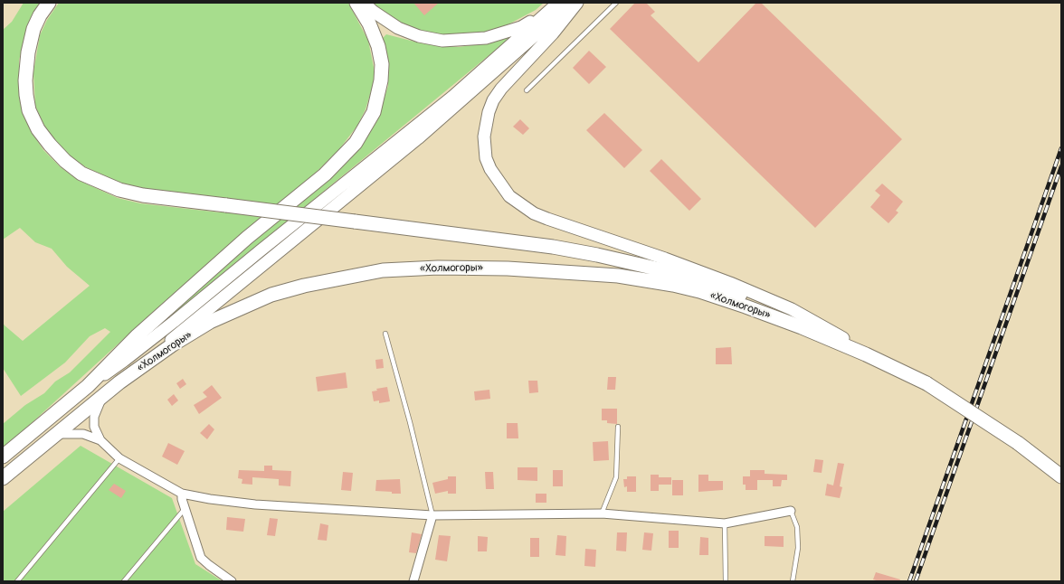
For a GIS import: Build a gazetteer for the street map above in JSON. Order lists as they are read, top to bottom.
{
  "streets": {
    "highway": ["«Холмогоры»"]
  }
}
